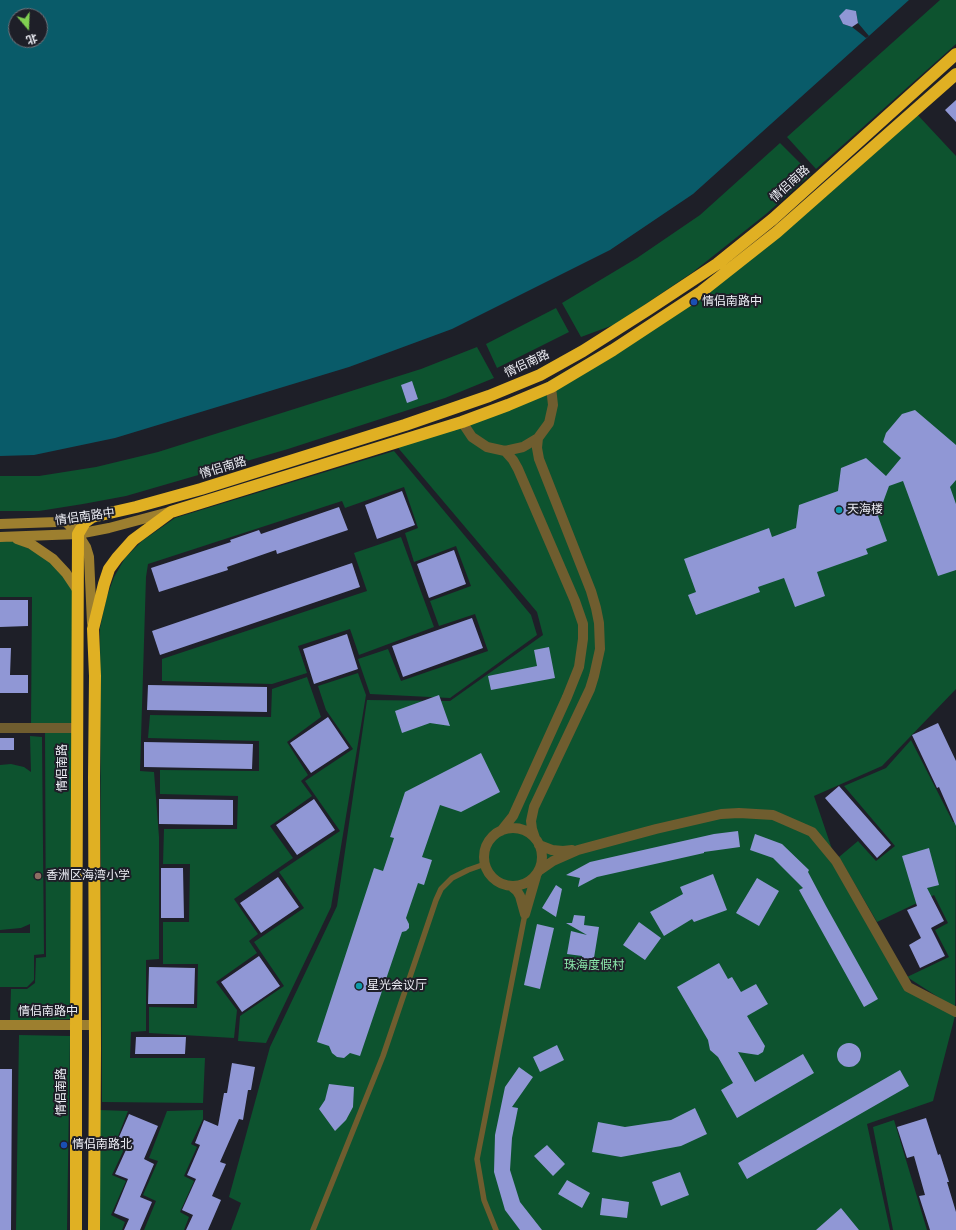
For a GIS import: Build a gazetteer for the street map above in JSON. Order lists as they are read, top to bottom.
{
  "streets": {
    "highway": ["情侣南路"],
    "street": ["情侣南路中"]
  },
  "crossings": [
    ["情侣南路", "情侣南路中"]
  ],
  "parks": ["珠海度假村"],
  "places": [
    "情侣南路中",
    "天海楼",
    "香洲区海湾小学",
    "星光会议厅",
    "情侣南路北"
  ],
  "north": "bottom"
}
